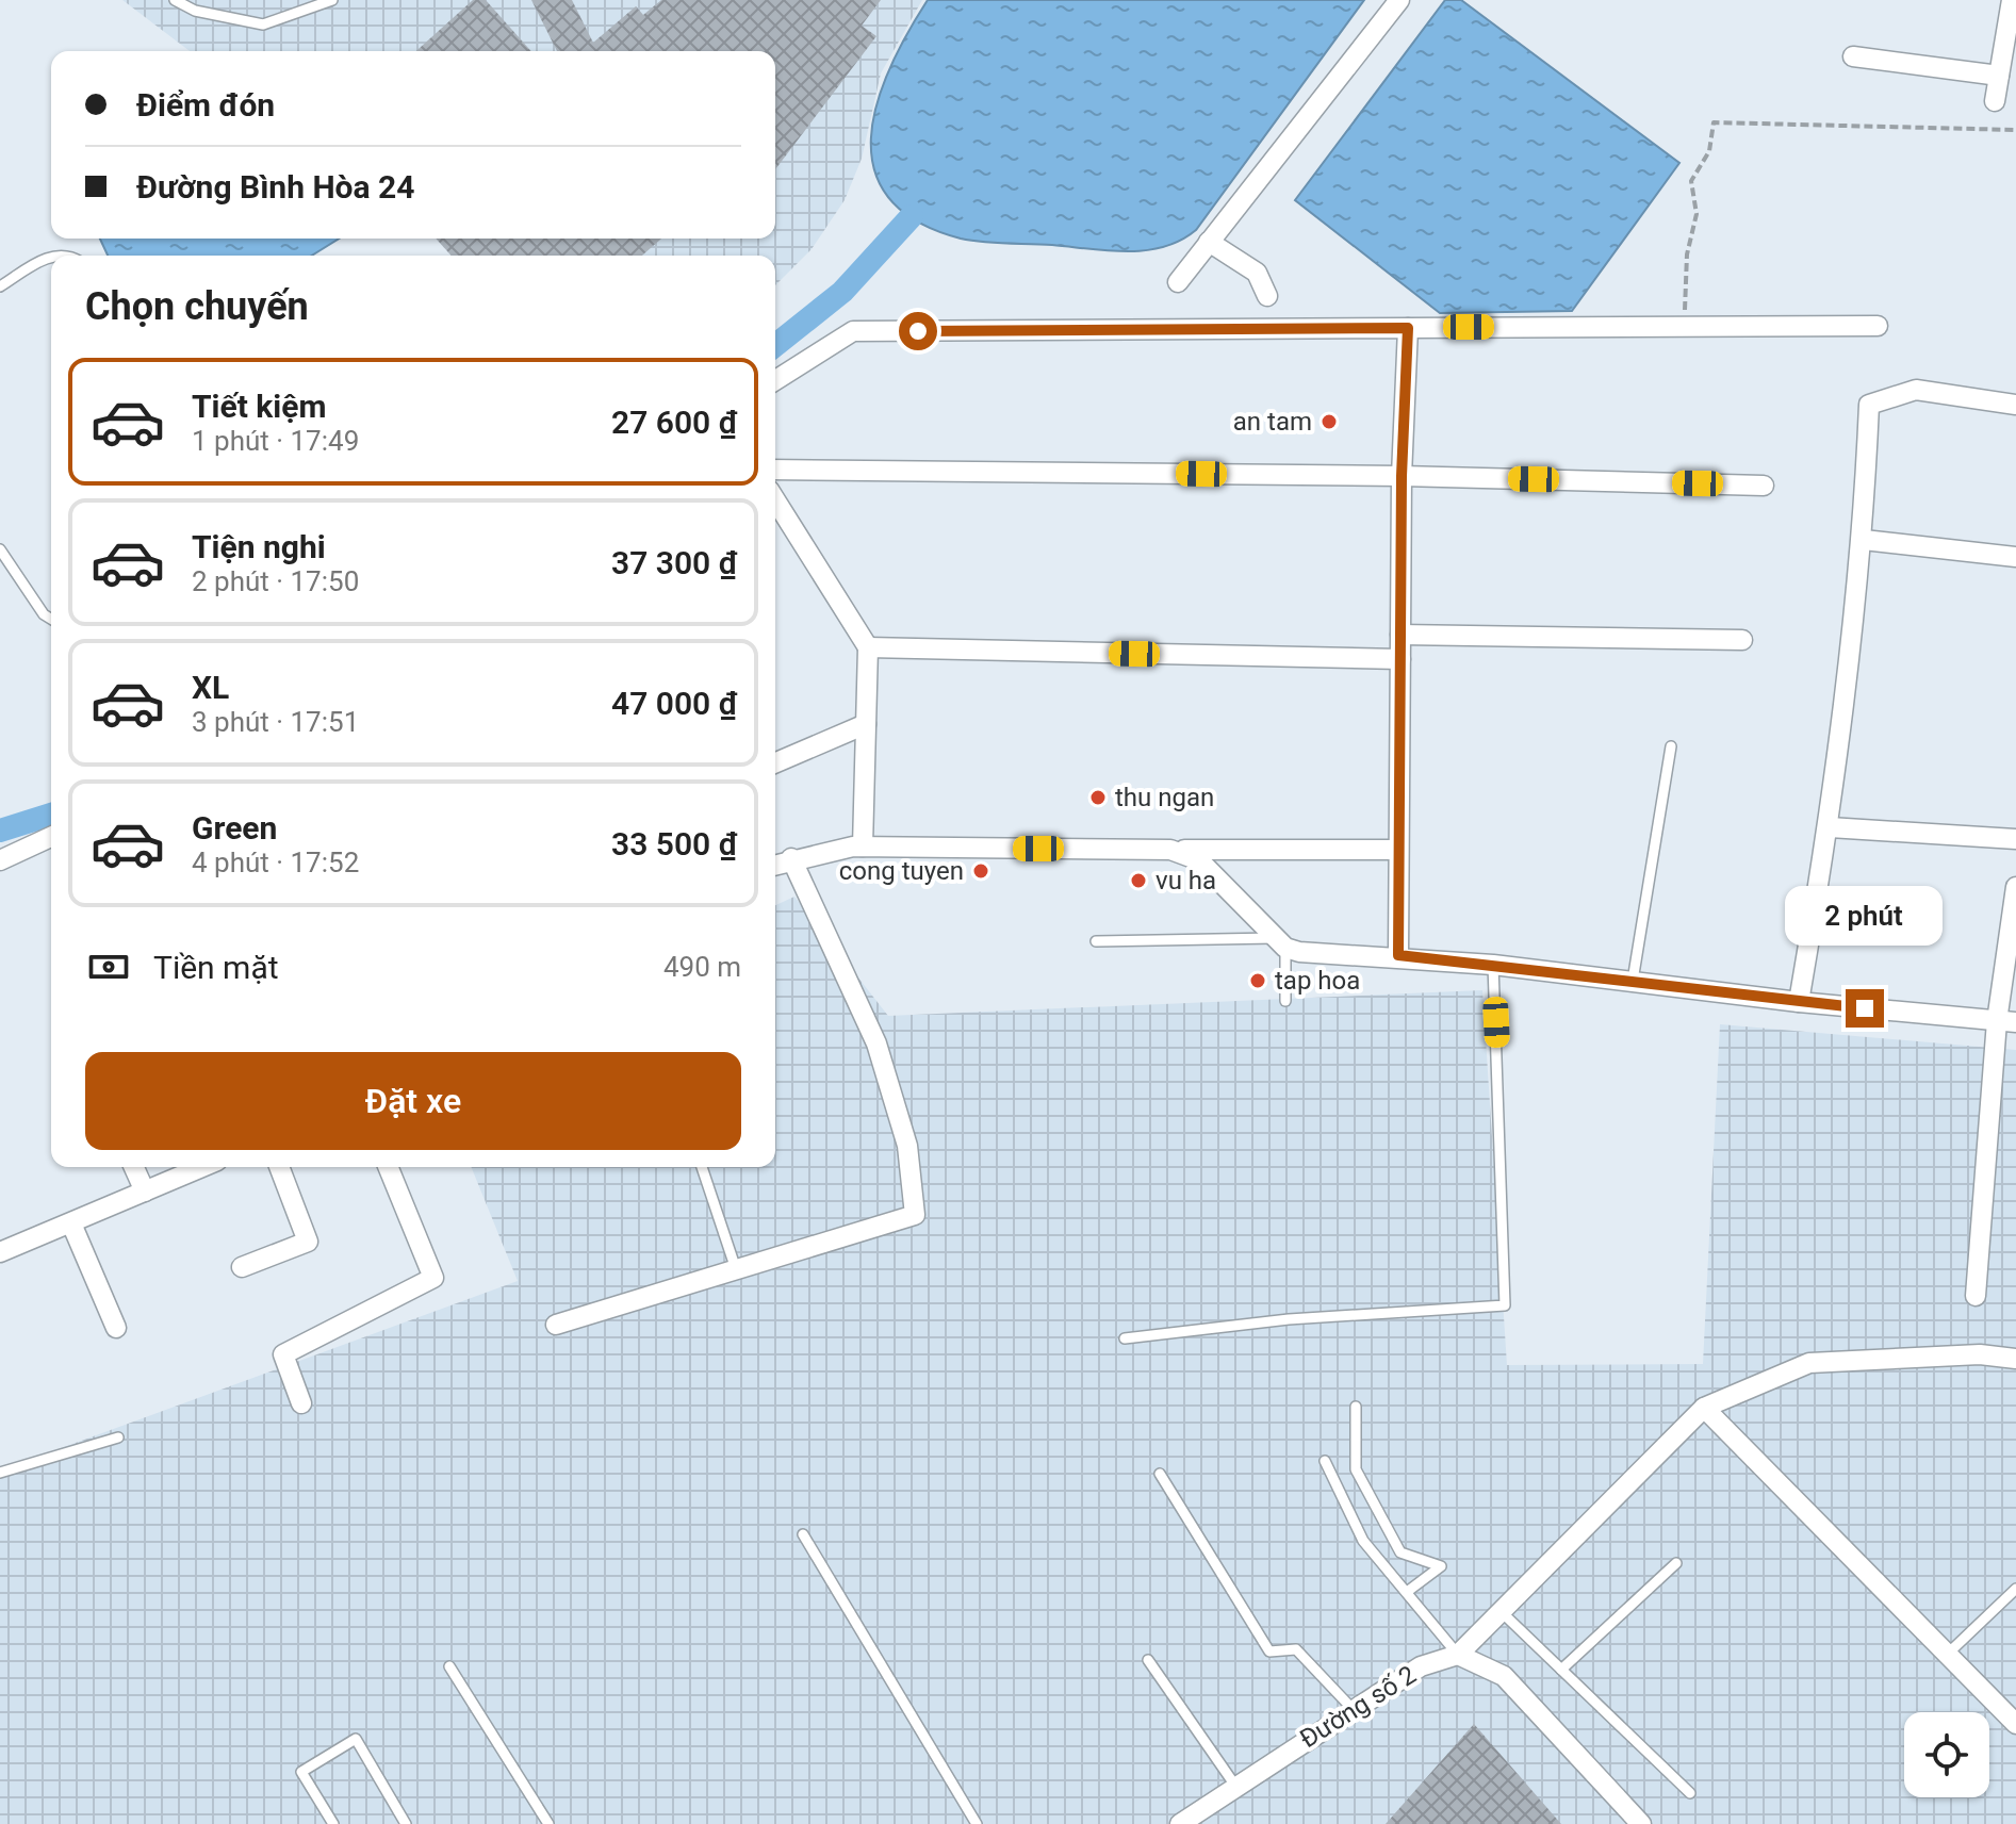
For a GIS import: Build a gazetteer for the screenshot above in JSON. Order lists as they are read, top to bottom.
{
  "streets": {
    "street": ["Đường số 2"]
  },
  "places": [
    "an tam",
    "thu ngan",
    "cong tuyen",
    "vu ha",
    "tap hoa"
  ],
  "page": {
    "banner": ["Điểm đón", "Đường Bình Hòa 24"],
    "heading": "Chọn chuyến",
    "list": [
      {
        "name": "Tiết kiệm",
        "note": "1 phút · 17:49",
        "value": "27 600 ₫"
      },
      {
        "name": "Tiện nghi",
        "note": "2 phút · 17:50",
        "value": "37 300 ₫"
      },
      {
        "name": "XL",
        "note": "3 phút · 17:51",
        "value": "47 000 ₫"
      },
      {
        "name": "Green",
        "note": "4 phút · 17:52",
        "value": "33 500 ₫"
      }
    ],
    "bubble": "2 phút",
    "pay": ["Tiền mặt", "490 m"],
    "buttons": "Đặt xe"
  }
}
